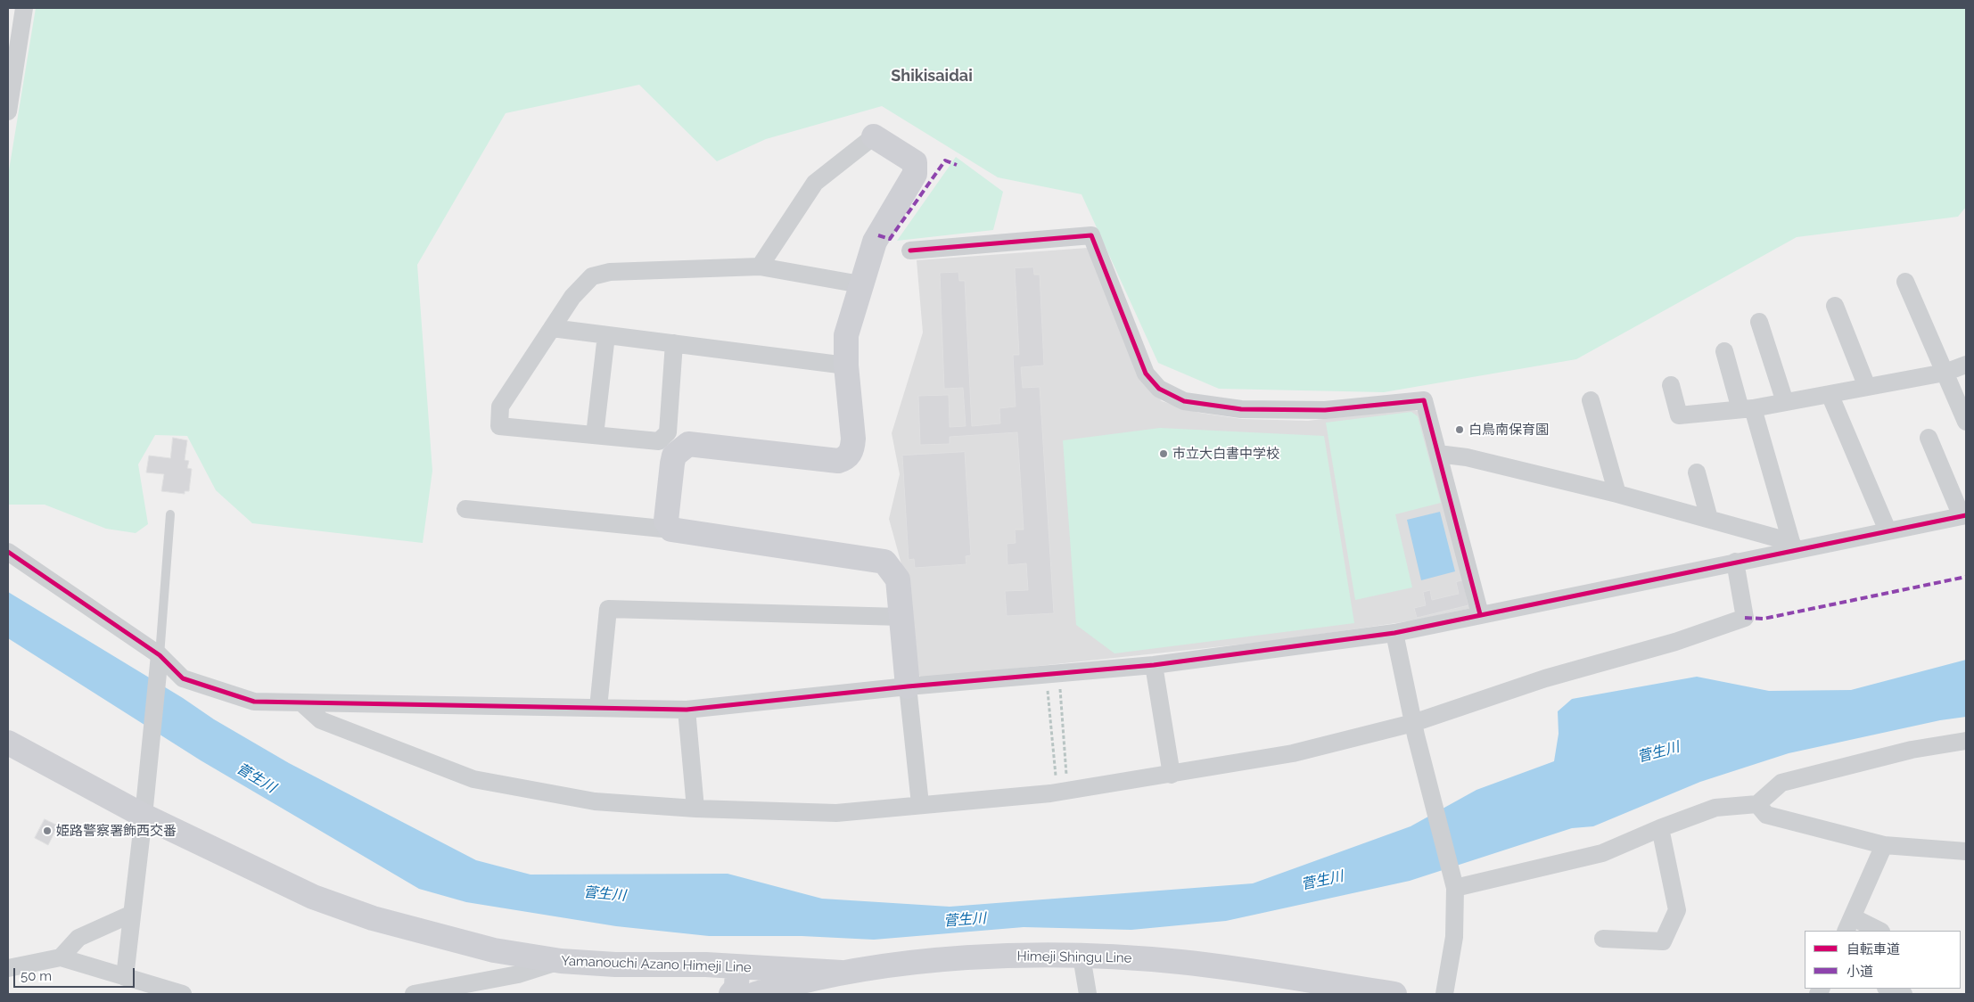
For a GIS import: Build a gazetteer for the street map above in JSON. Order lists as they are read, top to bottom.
{
  "streets": {
    "main road": ["Himeji Shingu Line", "Yamanouchi Azano Himeji Line"]
  },
  "crossings": [
    ["Himeji Shingu Line", "Yamanouchi Azano Himeji Line"]
  ],
  "districts": ["Shikisaidai"],
  "water": ["菅生川"],
  "places": ["白鳥南保育園", "市立大白書中学校", "姫路警察署飾西交番"],
  "legend": ["自転車道", "小道"],
  "scale_bar": "50 m"
}
